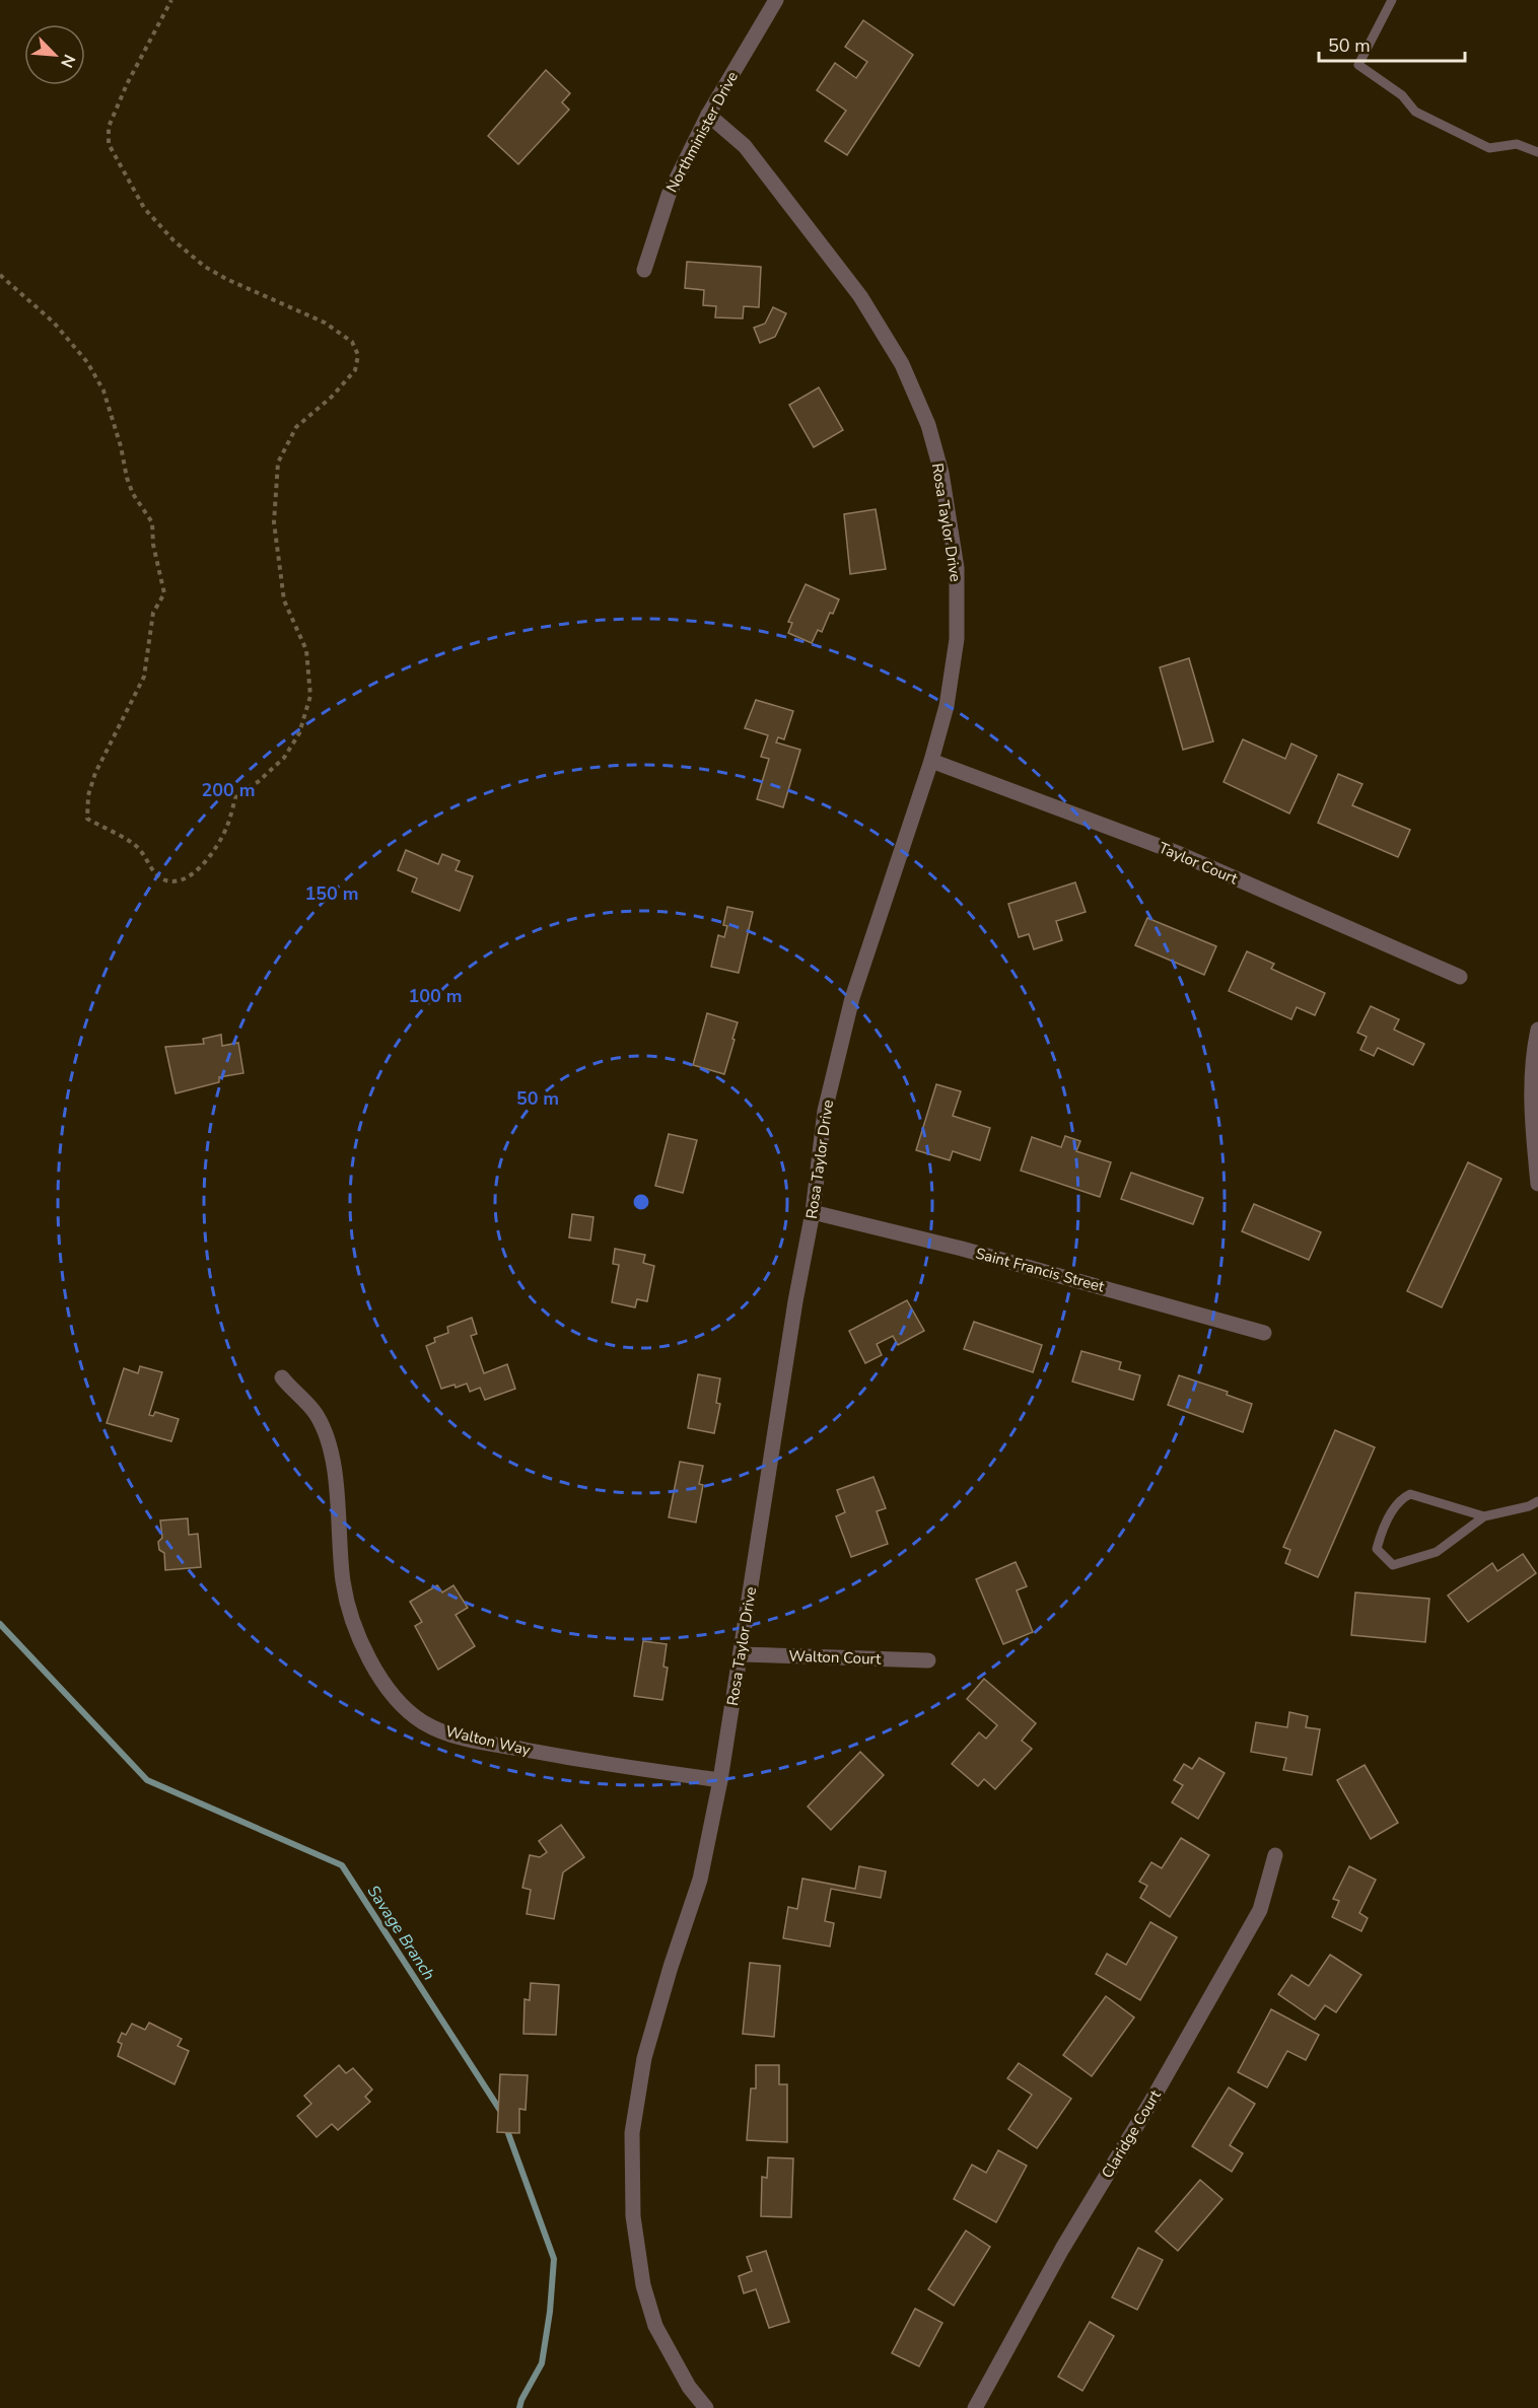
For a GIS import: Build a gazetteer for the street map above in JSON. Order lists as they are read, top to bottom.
{
  "streets": {
    "street": [
      "Northminister Drive",
      "Rosa Taylor Drive",
      "Taylor Court",
      "Saint Francis Street",
      "Walton Court",
      "Walton Way",
      "Claridge Court"
    ]
  },
  "crossings": [
    ["Northminister Drive", "Rosa Taylor Drive"],
    ["Rosa Taylor Drive", "Taylor Court"],
    ["Rosa Taylor Drive", "Saint Francis Street"],
    ["Rosa Taylor Drive", "Walton Court"],
    ["Rosa Taylor Drive", "Walton Way"]
  ],
  "water": ["Savage Branch"],
  "scale_bar": "50 m",
  "north": "bottom right",
  "rings": [
    "200 m",
    "150 m",
    "100 m",
    "50 m"
  ]
}
